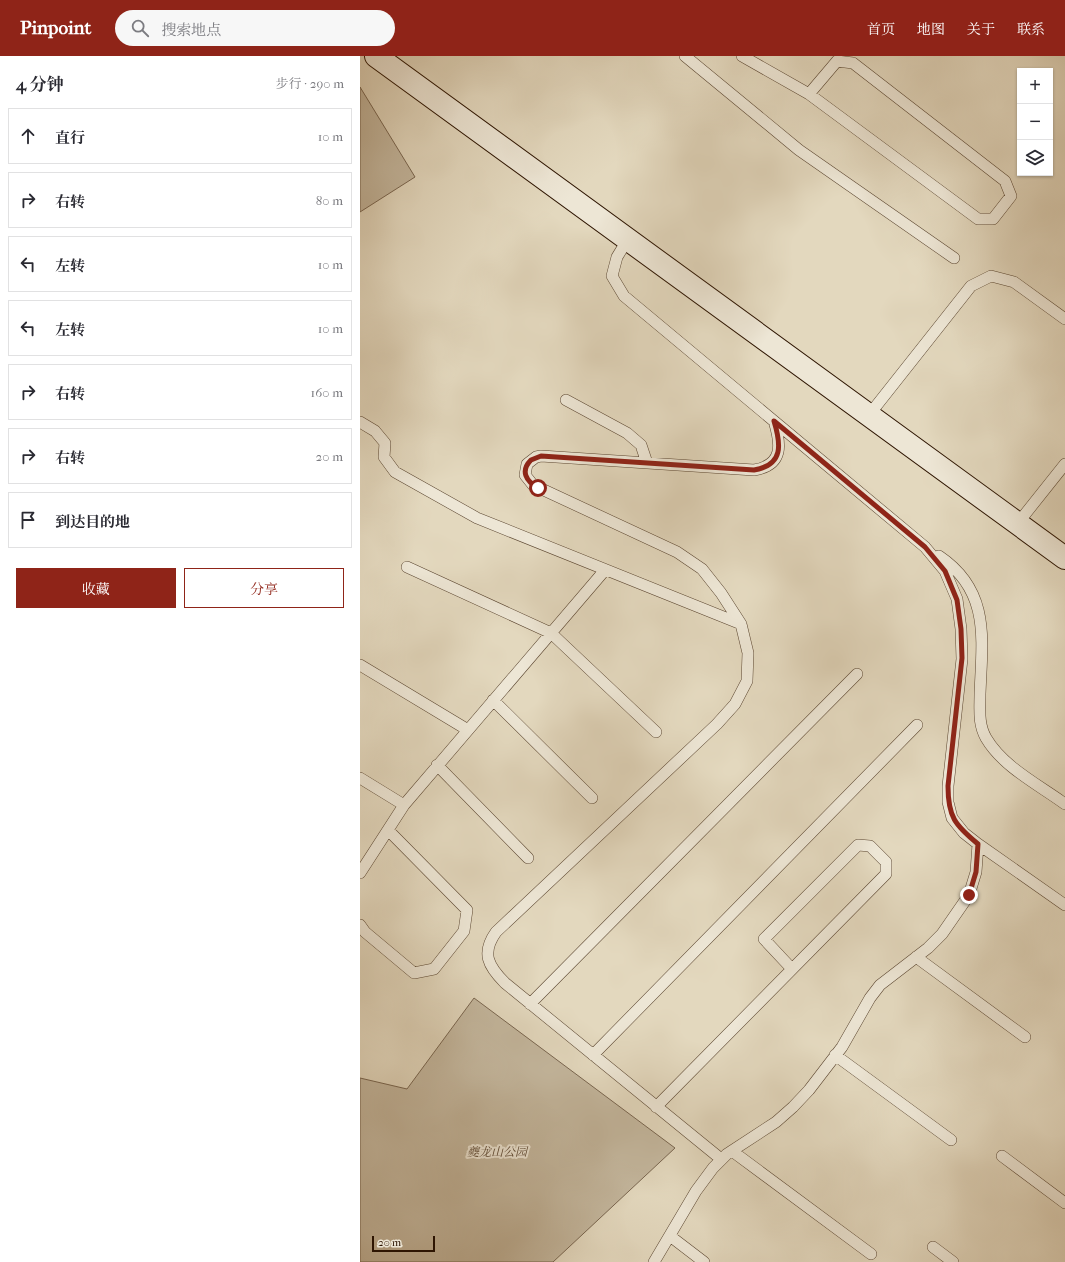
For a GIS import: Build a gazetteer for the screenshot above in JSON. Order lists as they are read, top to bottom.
{
  "parks": ["夔龙山公园"],
  "scale_bar": "20 m",
  "page": {
    "header": "Pinpoint",
    "search": "搜索地点",
    "nav": [
      "首页",
      "地图",
      "关于",
      "联系"
    ],
    "heading": ["4 分钟", "步行 · 290 m"],
    "map_buttons": ["+", "−"],
    "list": [
      ["直行", "10 m"],
      ["右转", "80 m"],
      ["左转", "10 m"],
      ["左转", "10 m"],
      ["右转", "160 m"],
      ["右转", "20 m"],
      "到达目的地"
    ],
    "buttons": ["收藏", "分享"],
    "scale": "20 m"
  }
}
